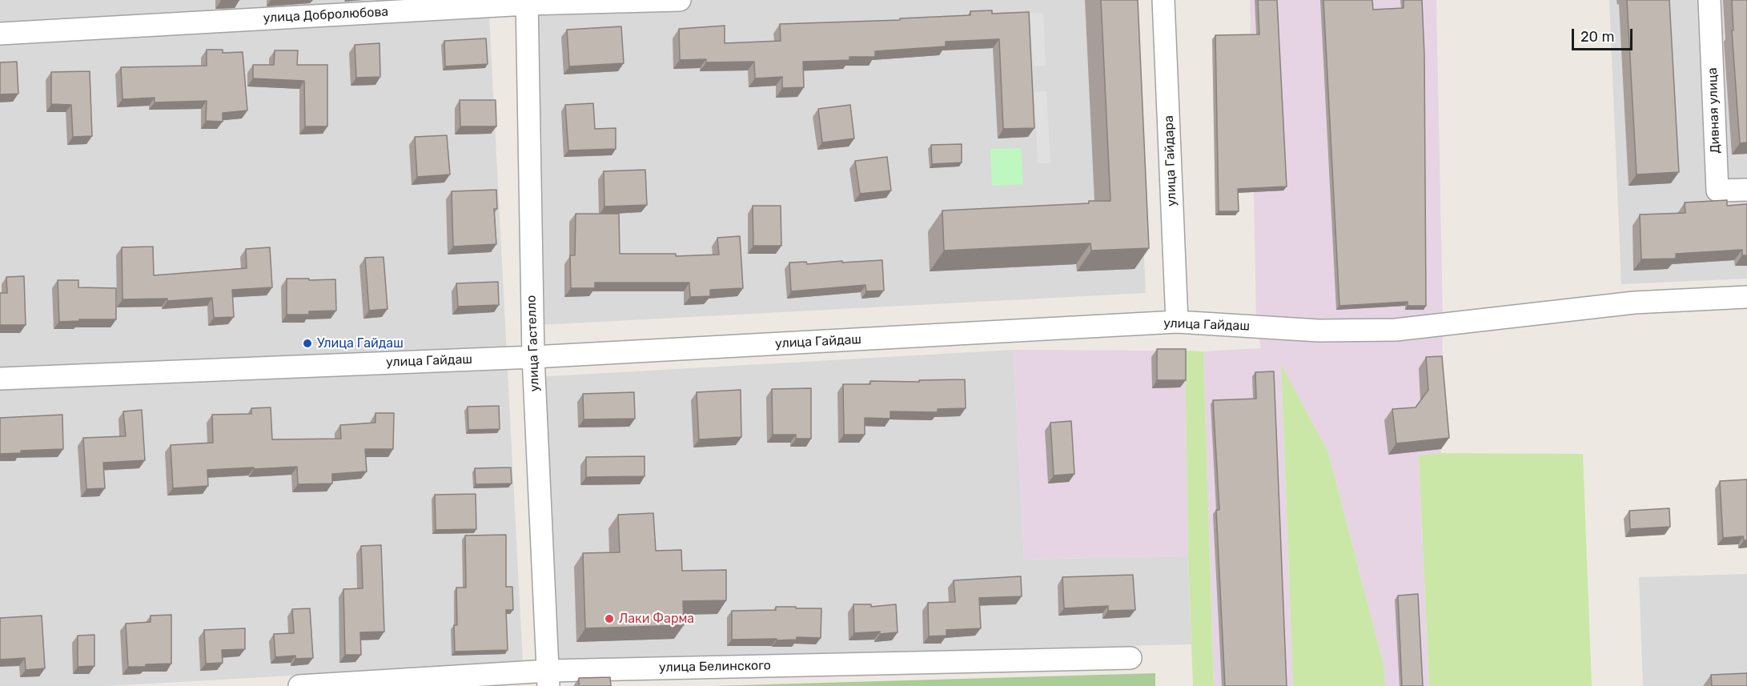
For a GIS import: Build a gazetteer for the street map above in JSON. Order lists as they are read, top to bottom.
{
  "streets": {
    "street": [
      "улица Добролюбова",
      "Дивная улица",
      "улица Гайдара",
      "улица Гайдаш",
      "улица Гастелло",
      "улица Белинского"
    ]
  },
  "crossings": [
    ["улица Добролюбова", "улица Гастелло"],
    ["улица Гайдара", "улица Гайдаш"],
    ["улица Гайдаш", "улица Гастелло"],
    ["улица Гастелло", "улица Белинского"]
  ],
  "places": ["Улица Гайдаш", "Лаки Фарма"],
  "scale_bar": "20 m"
}
